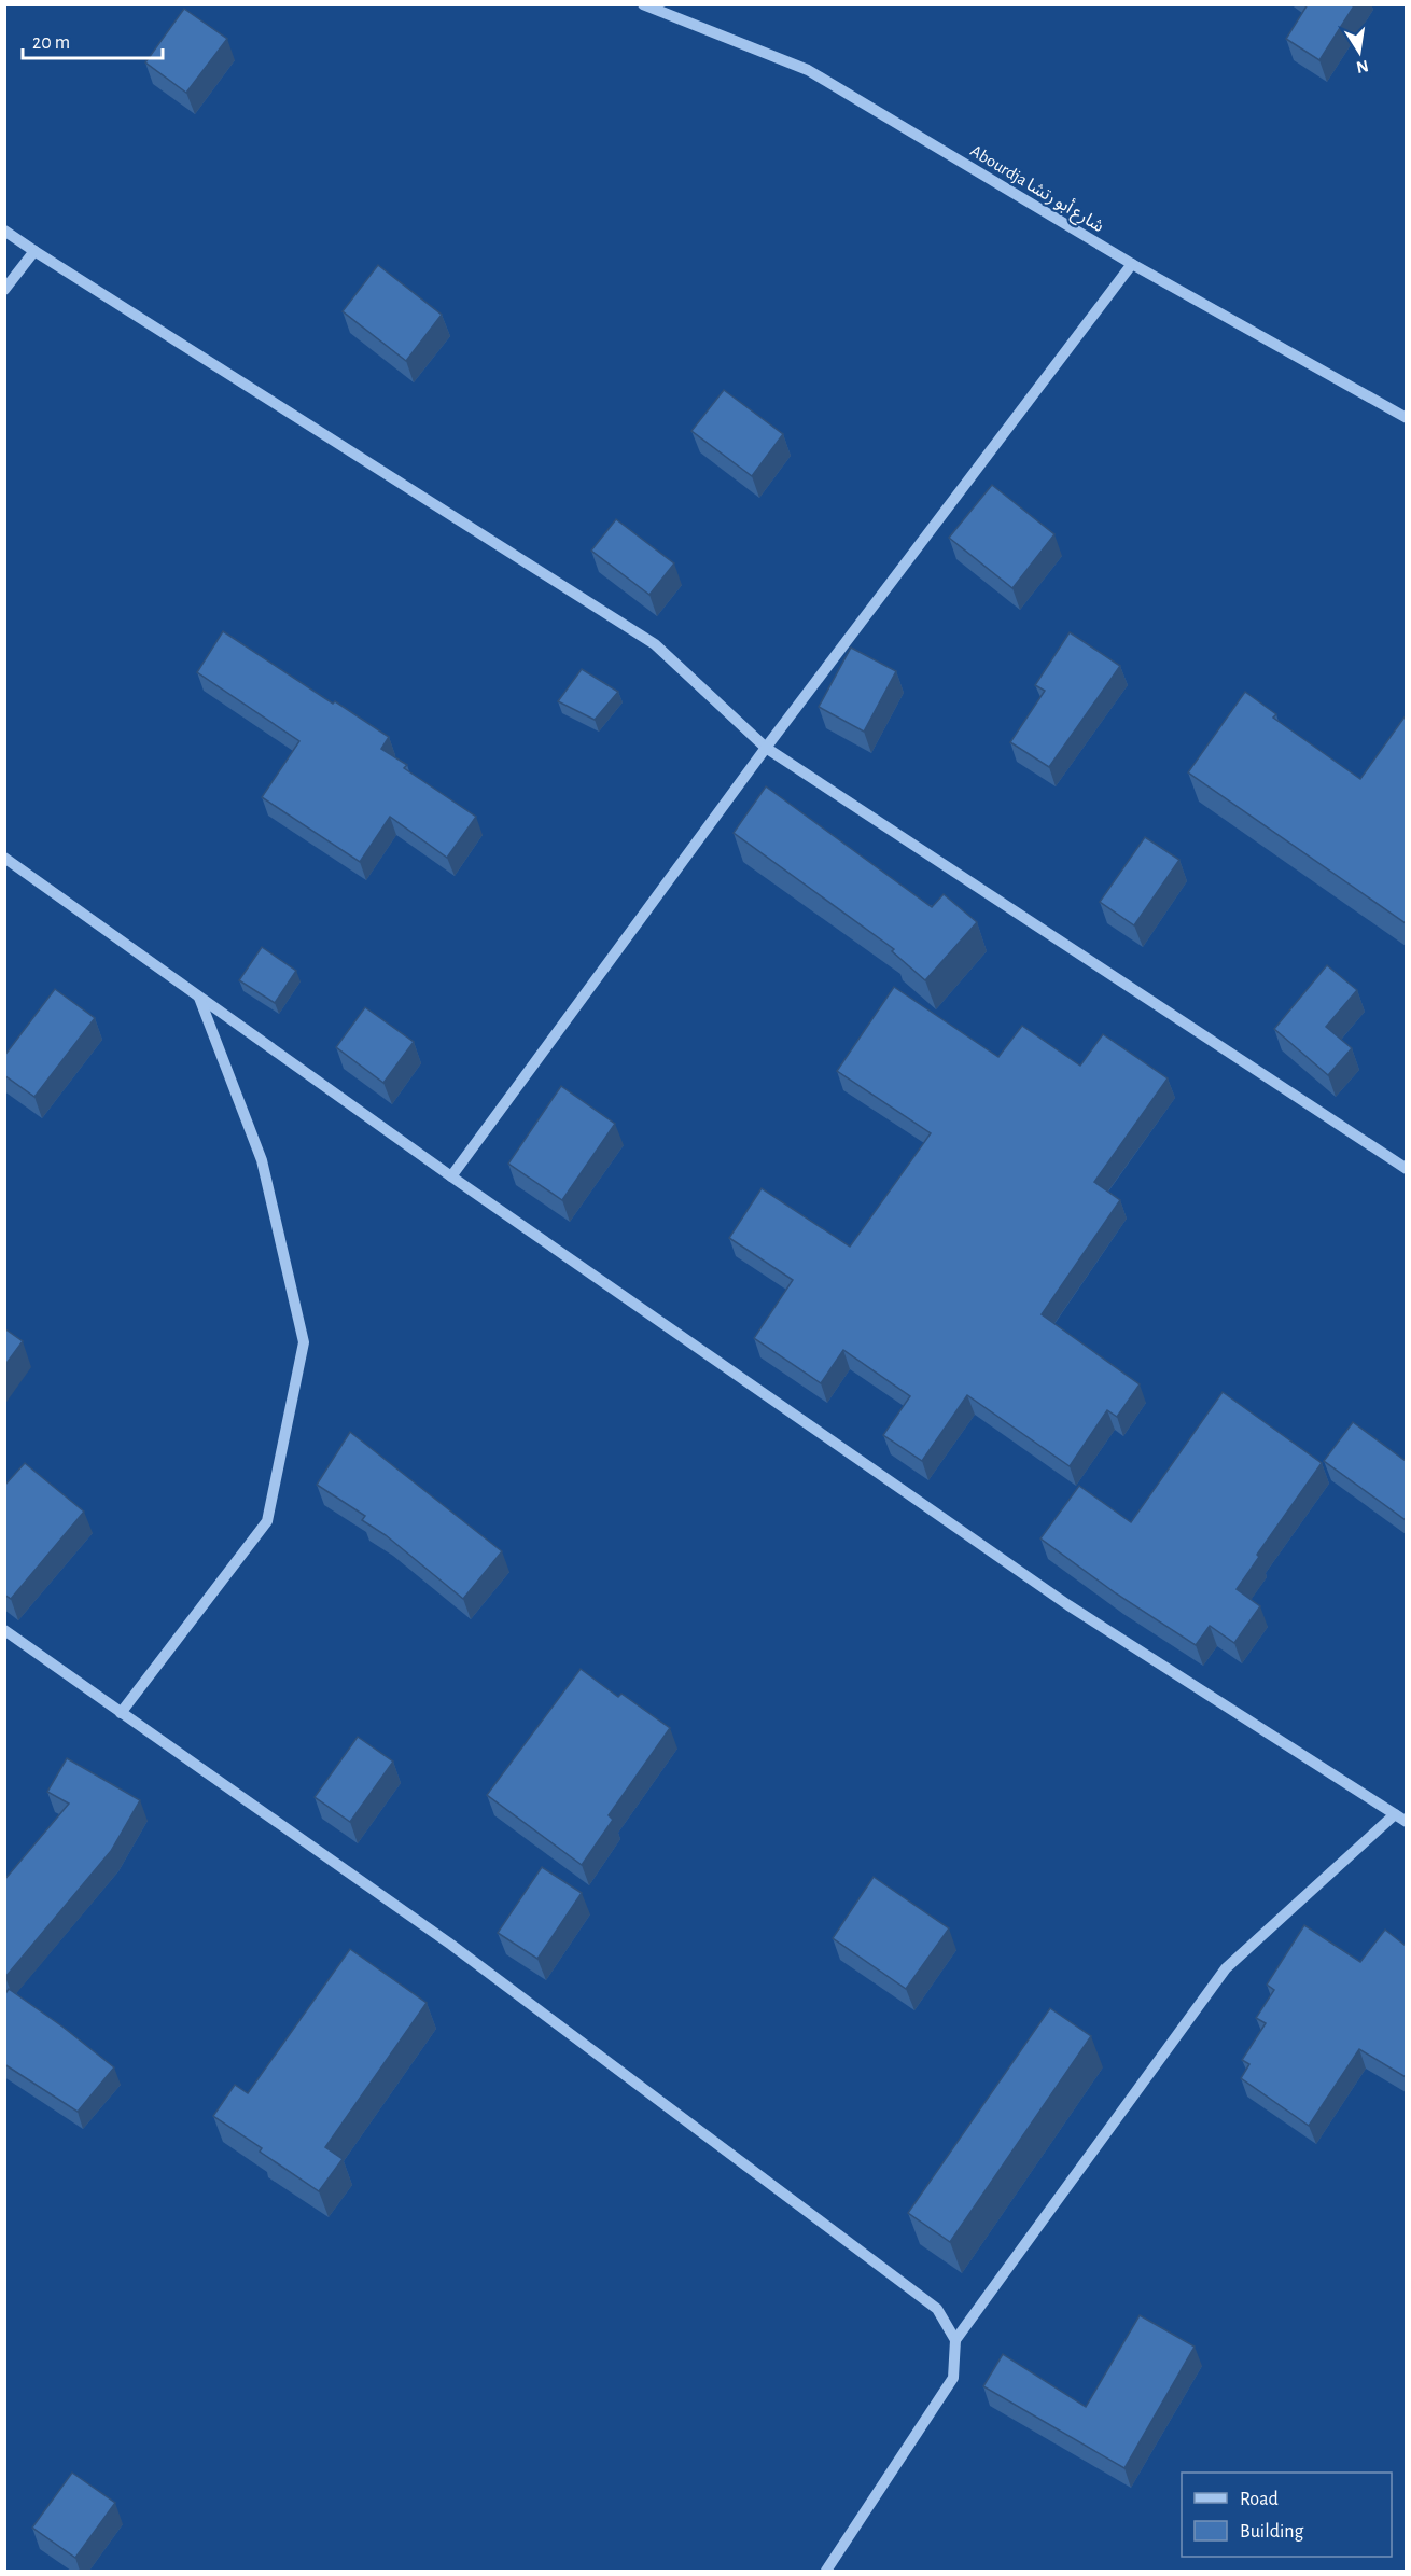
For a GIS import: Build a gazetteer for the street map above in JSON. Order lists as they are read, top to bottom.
{
  "streets": {
    "street": ["Abourdja شارع أبو رتشا"]
  },
  "legend": ["Road", "Building"],
  "scale_bar": "20 m",
  "north": "bottom"
}
